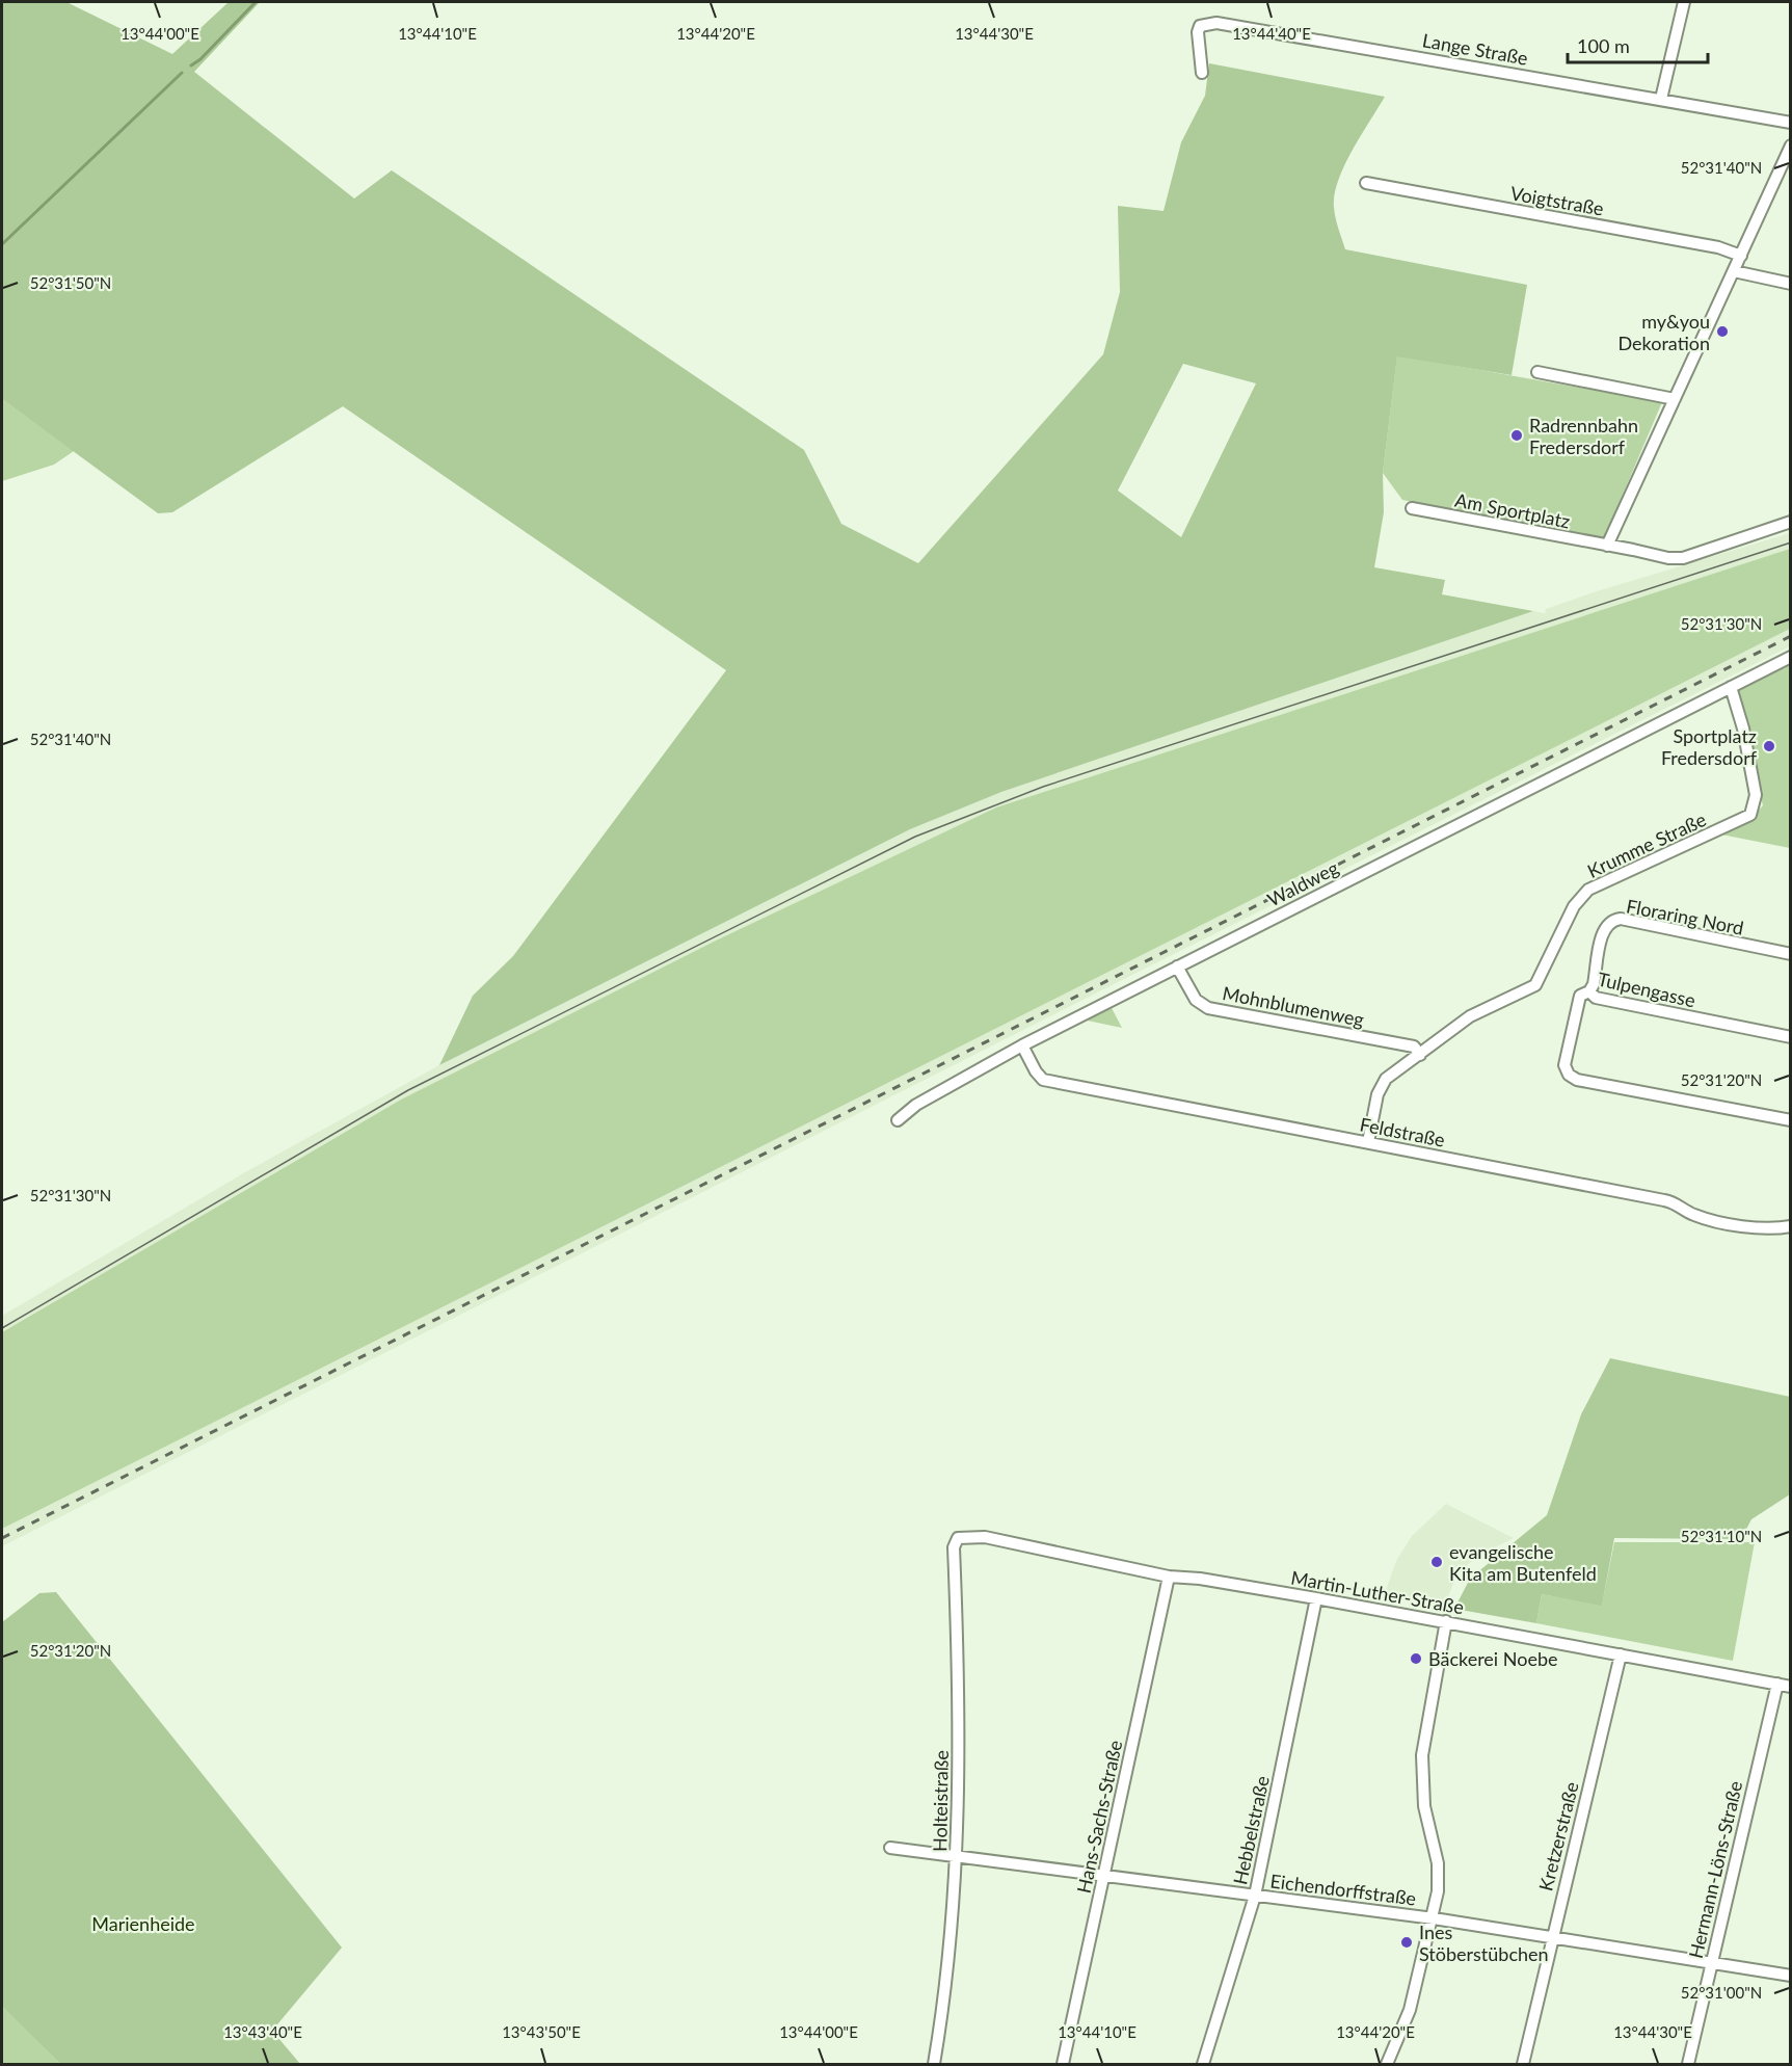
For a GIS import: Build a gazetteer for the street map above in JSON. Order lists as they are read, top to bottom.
{
  "streets": {
    "street": [
      "Lange Straße",
      "Voigtstraße",
      "Am Sportplatz",
      "Krumme Straße",
      "Waldweg",
      "Floraring Nord",
      "Tulpengasse",
      "Mohnblumenweg",
      "Feldstraße",
      "Martin-Luther-Straße",
      "Holteistraße",
      "Hans-Sachs-Straße",
      "Hebbelstraße",
      "Kretzerstraße",
      "Hermann-Löns-Straße",
      "Eichendorffstraße"
    ]
  },
  "crossings": [
    ["Krumme Straße", "Waldweg"],
    ["Krumme Straße", "Mohnblumenweg"],
    ["Krumme Straße", "Feldstraße"],
    ["Waldweg", "Mohnblumenweg"],
    ["Waldweg", "Feldstraße"],
    ["Floraring Nord", "Tulpengasse"],
    ["Martin-Luther-Straße", "Holteistraße"],
    ["Martin-Luther-Straße", "Hans-Sachs-Straße"],
    ["Martin-Luther-Straße", "Hebbelstraße"],
    ["Martin-Luther-Straße", "Kretzerstraße"],
    ["Martin-Luther-Straße", "Hermann-Löns-Straße"],
    ["Holteistraße", "Eichendorffstraße"],
    ["Hans-Sachs-Straße", "Eichendorffstraße"],
    ["Hebbelstraße", "Eichendorffstraße"],
    ["Kretzerstraße", "Eichendorffstraße"],
    ["Hermann-Löns-Straße", "Eichendorffstraße"]
  ],
  "parks": ["Marienheide"],
  "places": [
    "my&you Dekoration",
    "Radrennbahn Fredersdorf",
    "Sportplatz Fredersdorf",
    "evangelische Kita am Butenfeld",
    "Bäckerei Noebe",
    "Ines Stöberstübchen"
  ],
  "scale_bar": "100 m",
  "coordinates": [
    "13°44'00\"E",
    "13°44'10\"E",
    "13°44'20\"E",
    "13°44'30\"E",
    "13°44'40\"E",
    "52°31'40\"N",
    "52°31'50\"N",
    "52°31'30\"N",
    "52°31'20\"N",
    "52°31'10\"N",
    "52°31'00\"N",
    "13°43'40\"E",
    "13°43'50\"E"
  ]
}
